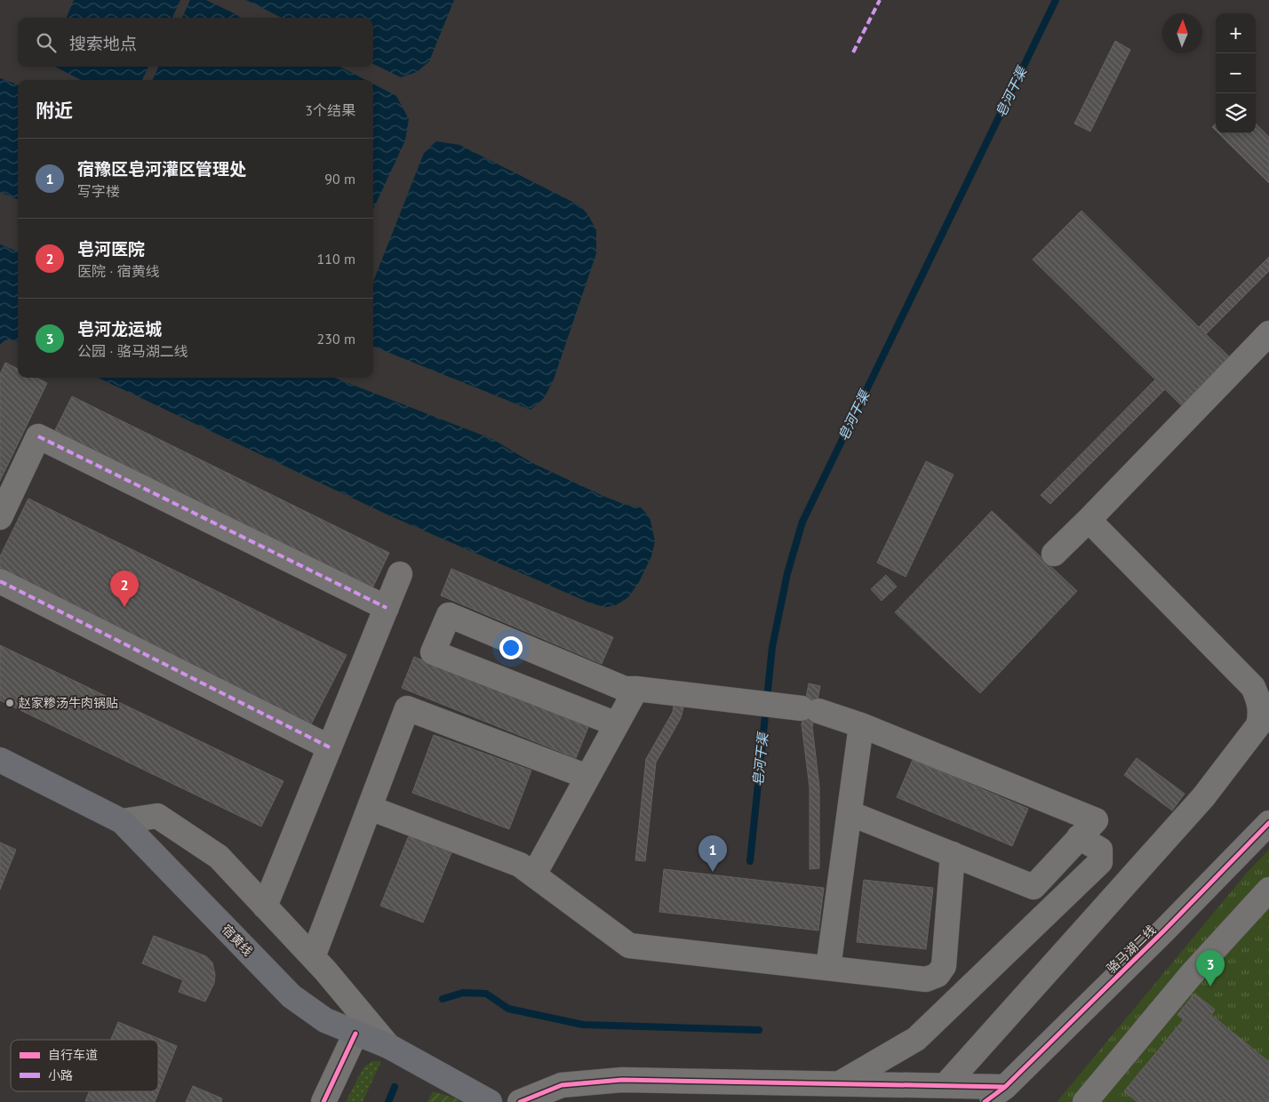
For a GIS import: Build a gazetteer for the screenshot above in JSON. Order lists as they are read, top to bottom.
{
  "streets": {
    "main road": ["宿黄线"],
    "street": ["骆马湖二线"]
  },
  "water": ["皂河干渠"],
  "places": ["赵家糁汤牛肉锅贴"],
  "legend": ["自行车道", "小路"],
  "north": "top",
  "page": {
    "map_buttons": ["+", "−"],
    "search": "搜索地点",
    "heading": ["附近", "3个结果"],
    "list": [
      {
        "mark": "1",
        "name": "宿豫区皂河灌区管理处",
        "note": "写字楼",
        "value": "90 m"
      },
      {
        "mark": "2",
        "name": "皂河医院",
        "note": "医院 · 宿黄线",
        "value": "110 m"
      },
      {
        "mark": "3",
        "name": "皂河龙运城",
        "note": "公园 · 骆马湖二线",
        "value": "230 m"
      }
    ],
    "pins": ["2", "1", "3"]
  }
}
